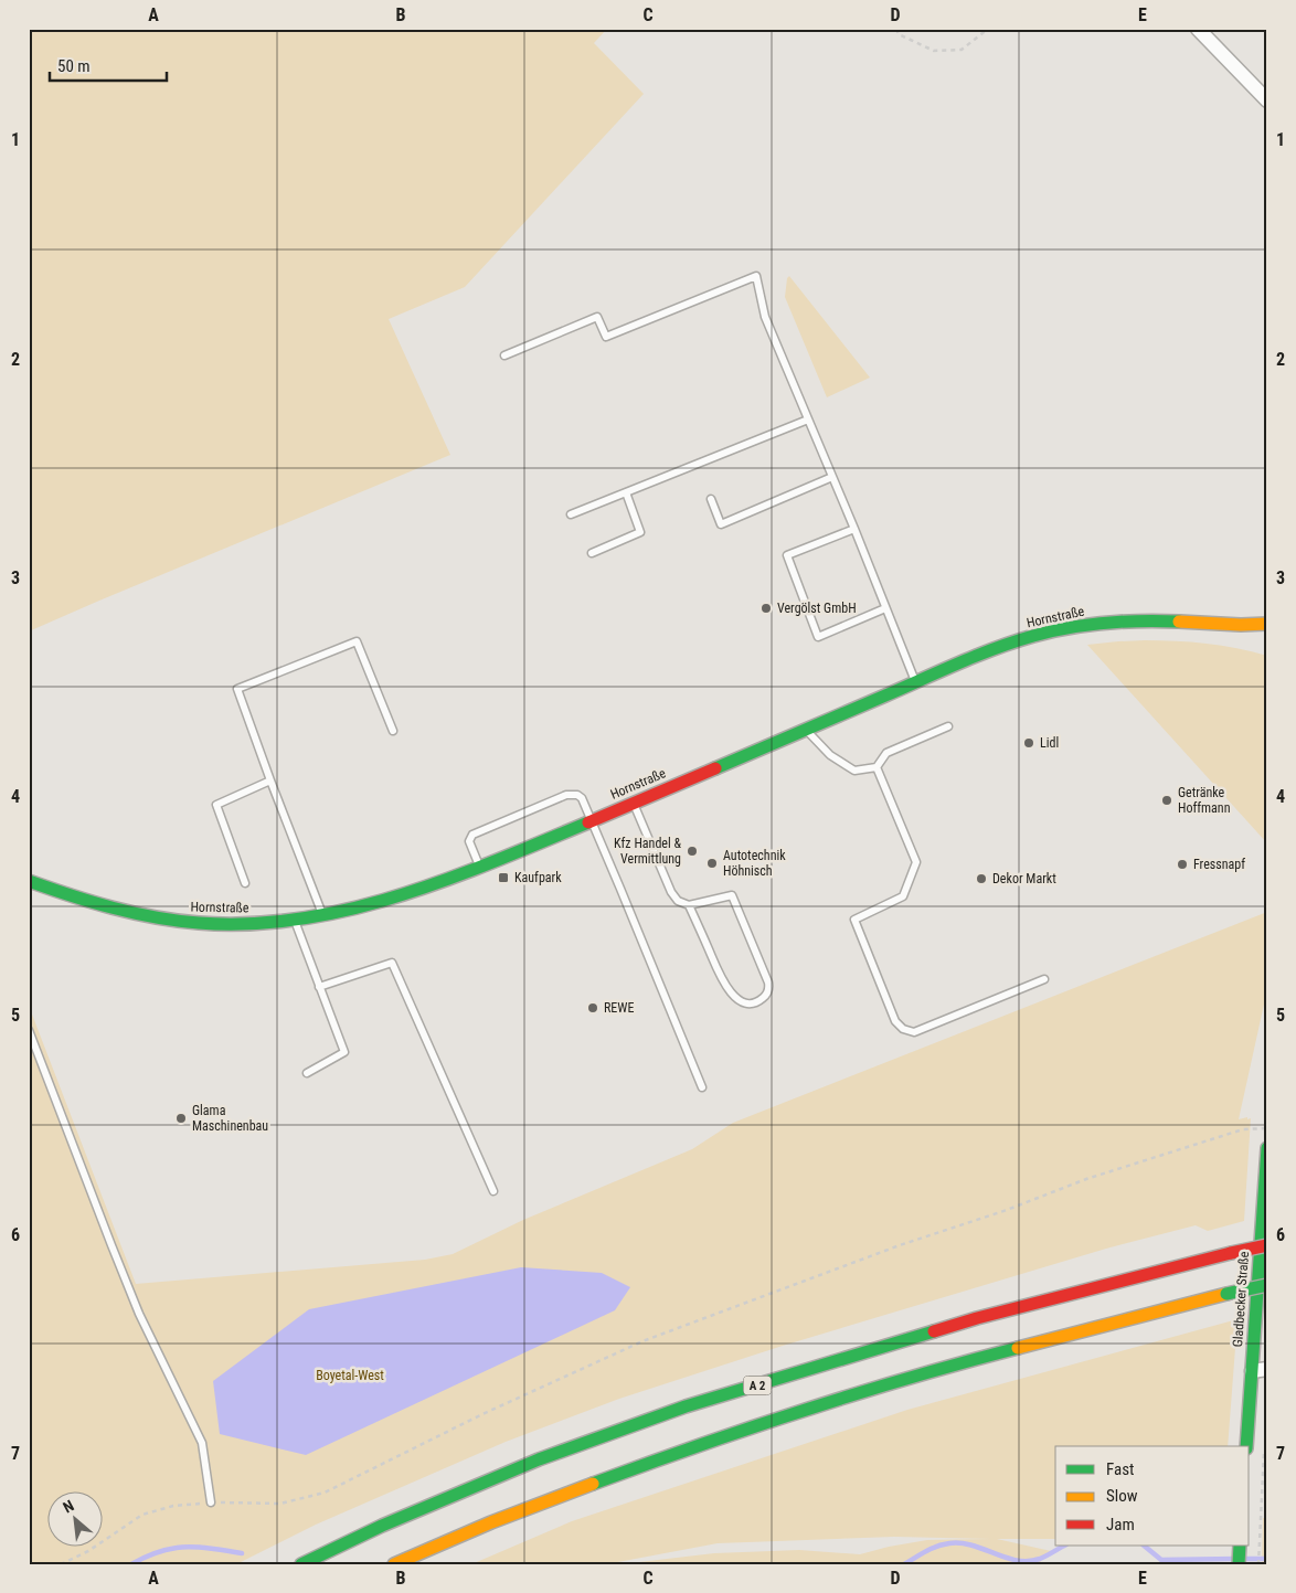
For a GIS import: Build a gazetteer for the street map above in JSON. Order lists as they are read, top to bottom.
{
  "streets": {
    "main road": ["Hornstraße", "Gladbecker Straße", "A 2"]
  },
  "parks": ["Boyetal-West"],
  "places": {
    "other": [
      "Vergölst GmbH",
      "Lidl",
      "Getränke Hoffmann",
      "Kfz Handel & Vermittlung",
      "Autotechnik Höhnisch",
      "Fressnapf",
      "Dekor Markt",
      "REWE",
      "Glama Maschinenbau"
    ],
    "transit": ["Kaufpark"]
  },
  "legend": ["Fast", "Slow", "Jam"],
  "scale_bar": "50 m",
  "north": "top left",
  "grid": {
    "columns": [
      "A",
      "B",
      "C",
      "D",
      "E"
    ],
    "rows": [
      "1",
      "2",
      "3",
      "4",
      "5",
      "6",
      "7"
    ]
  }
}
